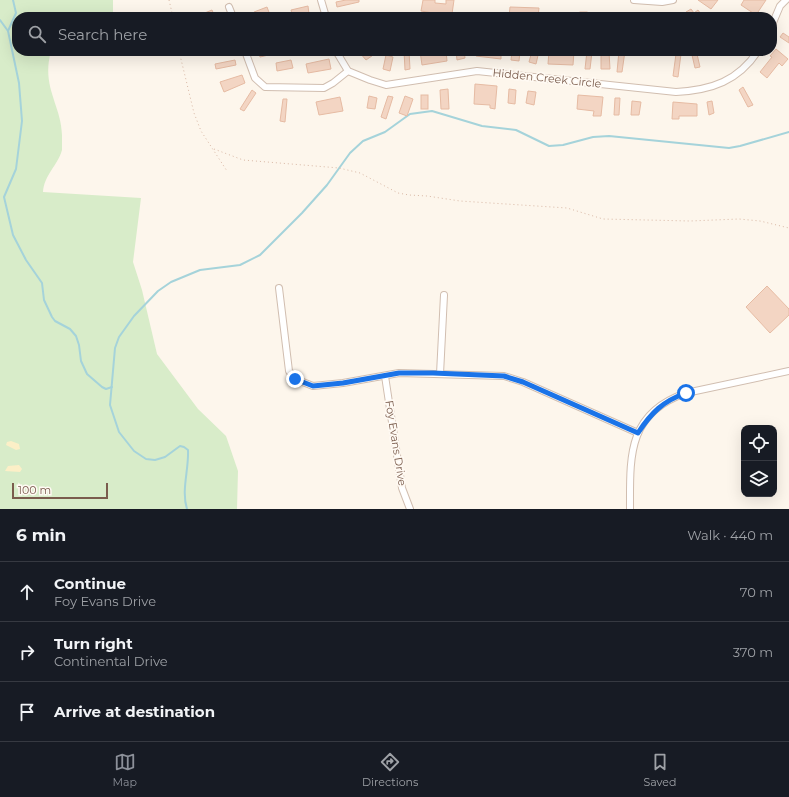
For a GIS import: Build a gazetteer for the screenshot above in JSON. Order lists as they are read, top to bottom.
{
  "streets": {
    "street": ["Hidden Creek Circle", "Foy Evans Drive"]
  },
  "scale_bar": "100 m",
  "page": {
    "search": "Search here",
    "scale": "100 m",
    "heading": ["6 min", "Walk · 440 m"],
    "list": [
      ["Continue", "Foy Evans Drive", "70 m"],
      ["Turn right", "Continental Drive", "370 m"],
      "Arrive at destination"
    ],
    "nav": ["Map", "Directions", "Saved"]
  }
}
